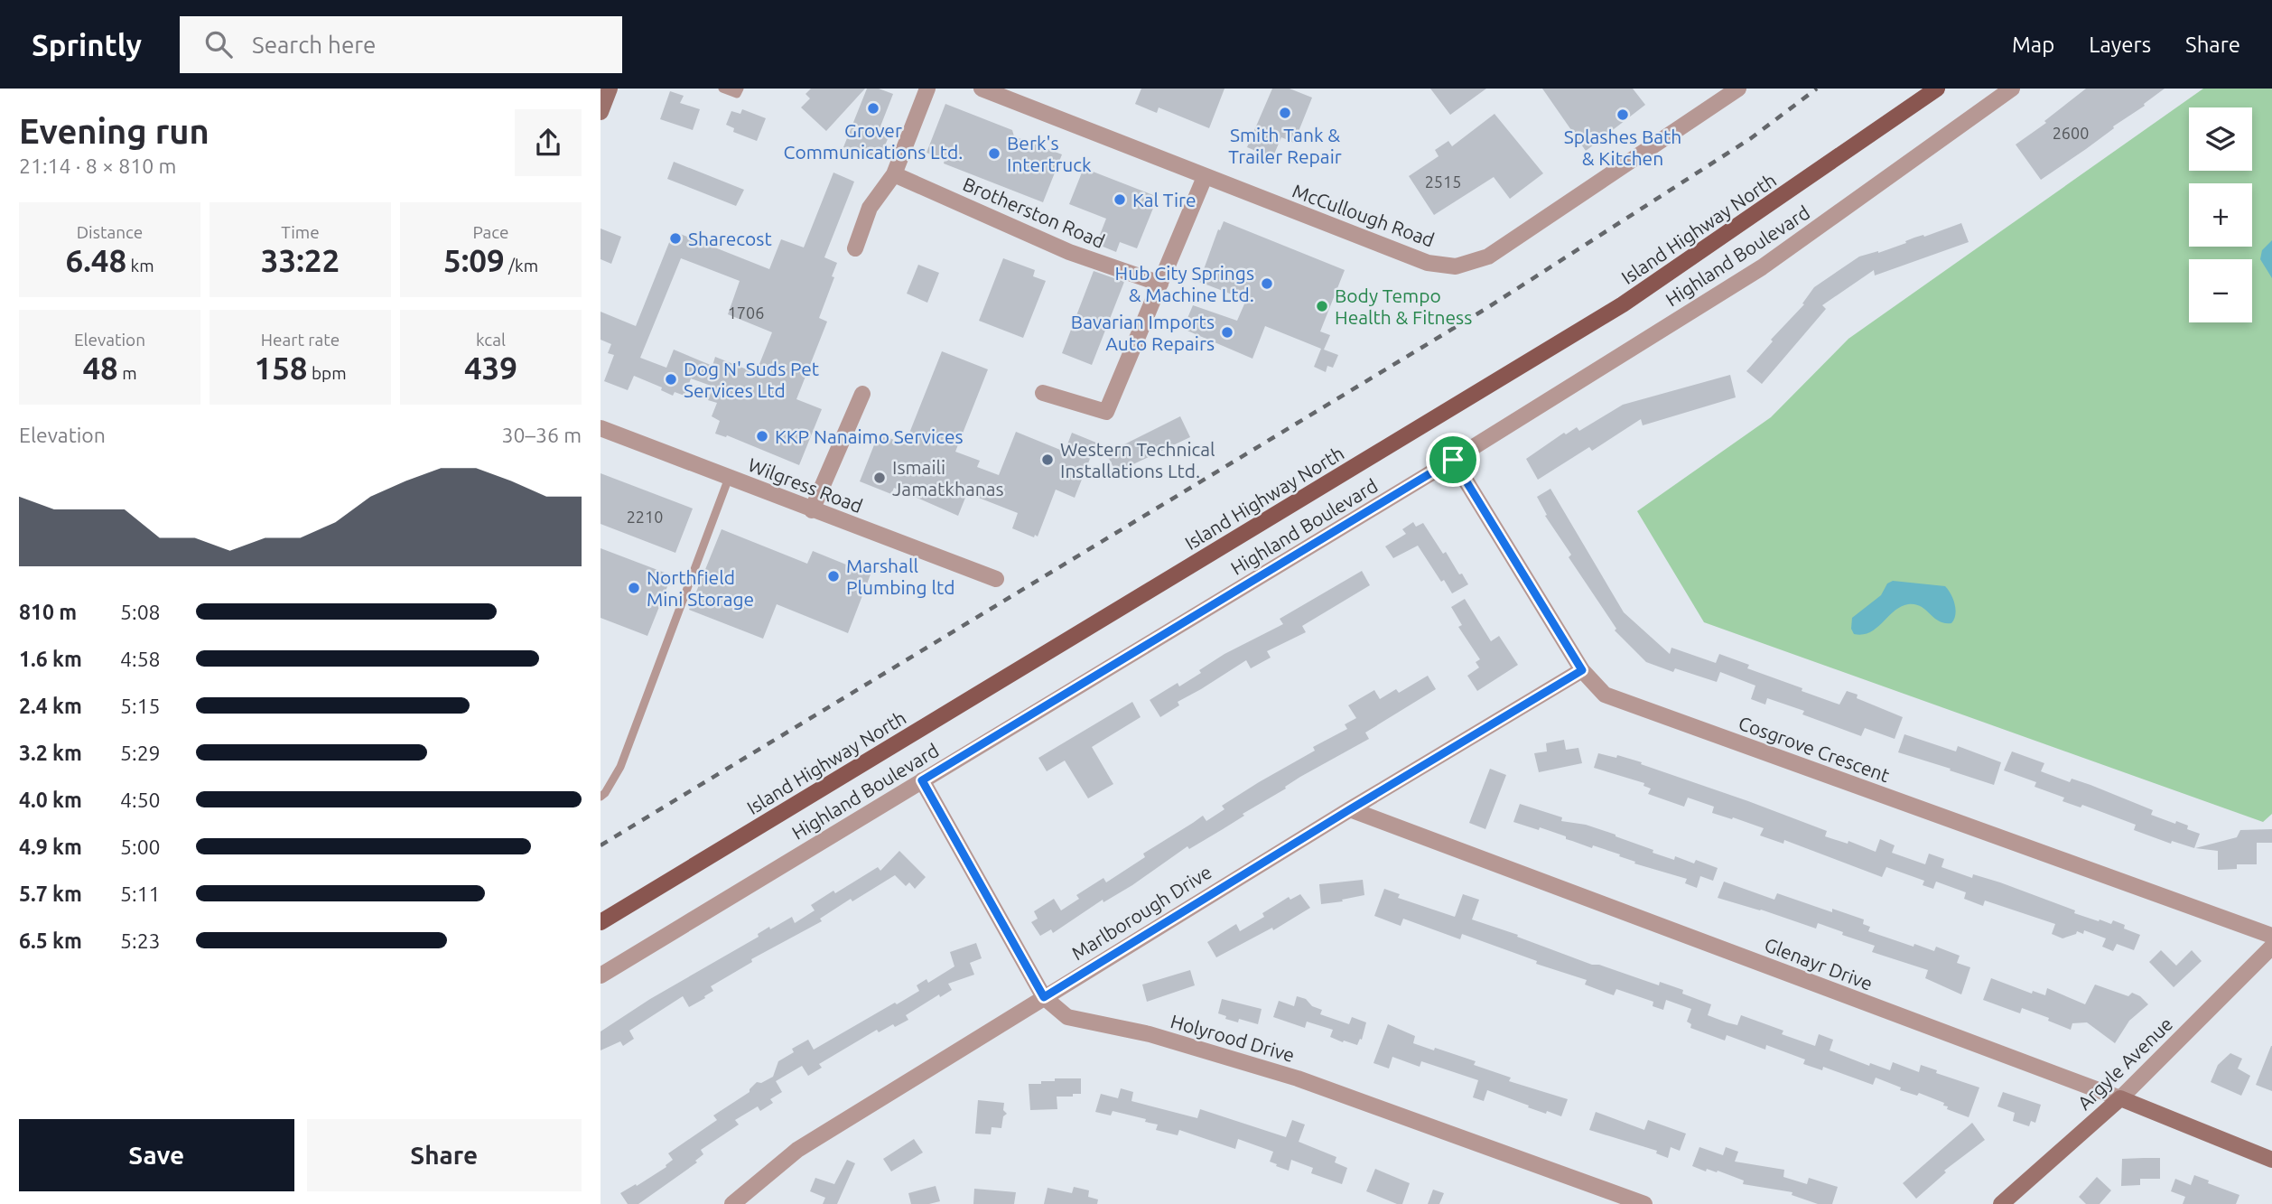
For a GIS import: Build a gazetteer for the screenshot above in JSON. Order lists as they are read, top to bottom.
{
  "streets": {
    "main road": ["Island Highway North"],
    "street": [
      "Brotherston Road",
      "McCullough Road",
      "Highland Boulevard",
      "Wilgress Road",
      "Cosgrove Crescent",
      "Marlborough Drive",
      "Glenayr Drive",
      "Holyrood Drive",
      "Argyle Avenue"
    ]
  },
  "crossings": [
    ["Highland Boulevard", "Cosgrove Crescent"],
    ["Highland Boulevard", "Holyrood Drive"],
    ["Cosgrove Crescent", "Marlborough Drive"],
    ["Marlborough Drive", "Glenayr Drive"],
    ["Marlborough Drive", "Holyrood Drive"],
    ["Glenayr Drive", "Argyle Avenue"]
  ],
  "places": [
    "Grover Communications Ltd.",
    "Smith Tank & Trailer Repair",
    "Splashes Bath & Kitchen",
    "Berk's Intertruck",
    "Kal Tire",
    "Sharecost",
    "Hub City Springs & Machine Ltd.",
    "Body Tempo Health & Fitness",
    "Bavarian Imports Auto Repairs",
    "Dog N' Suds Pet Services Ltd",
    "KKP Nanaimo Services",
    "Western Technical Installations Ltd.",
    "Ismaili Jamatkhanas",
    "Marshall Plumbing ltd",
    "Northfield Mini Storage"
  ],
  "house_numbers": [
    "2600",
    "2515",
    "1706",
    "2210"
  ],
  "page": {
    "header": "Sprintly",
    "search": "Search here",
    "nav": ["Map", "Layers", "Share"],
    "heading": ["Evening run", "21:14 · 8 × 810 m"],
    "map_buttons": ["+", "−"],
    "stats": [
      ["Distance", "6.48 km"],
      ["Time", "33:22"],
      ["Pace", "5:09 /km"],
      ["Elevation", "48 m"],
      ["Heart rate", "158 bpm"],
      ["kcal", "439"]
    ],
    "chart": ["Elevation", "30–36 m"],
    "list": [
      {
        "name": "810 m",
        "note": "5:08"
      },
      {
        "name": "1.6 km",
        "note": "4:58"
      },
      {
        "name": "2.4 km",
        "note": "5:15"
      },
      {
        "name": "3.2 km",
        "note": "5:29"
      },
      {
        "name": "4.0 km",
        "note": "4:50"
      },
      {
        "name": "4.9 km",
        "note": "5:00"
      },
      {
        "name": "5.7 km",
        "note": "5:11"
      },
      {
        "name": "6.5 km",
        "note": "5:23"
      }
    ],
    "buttons": ["Save", "Share"]
  }
}
